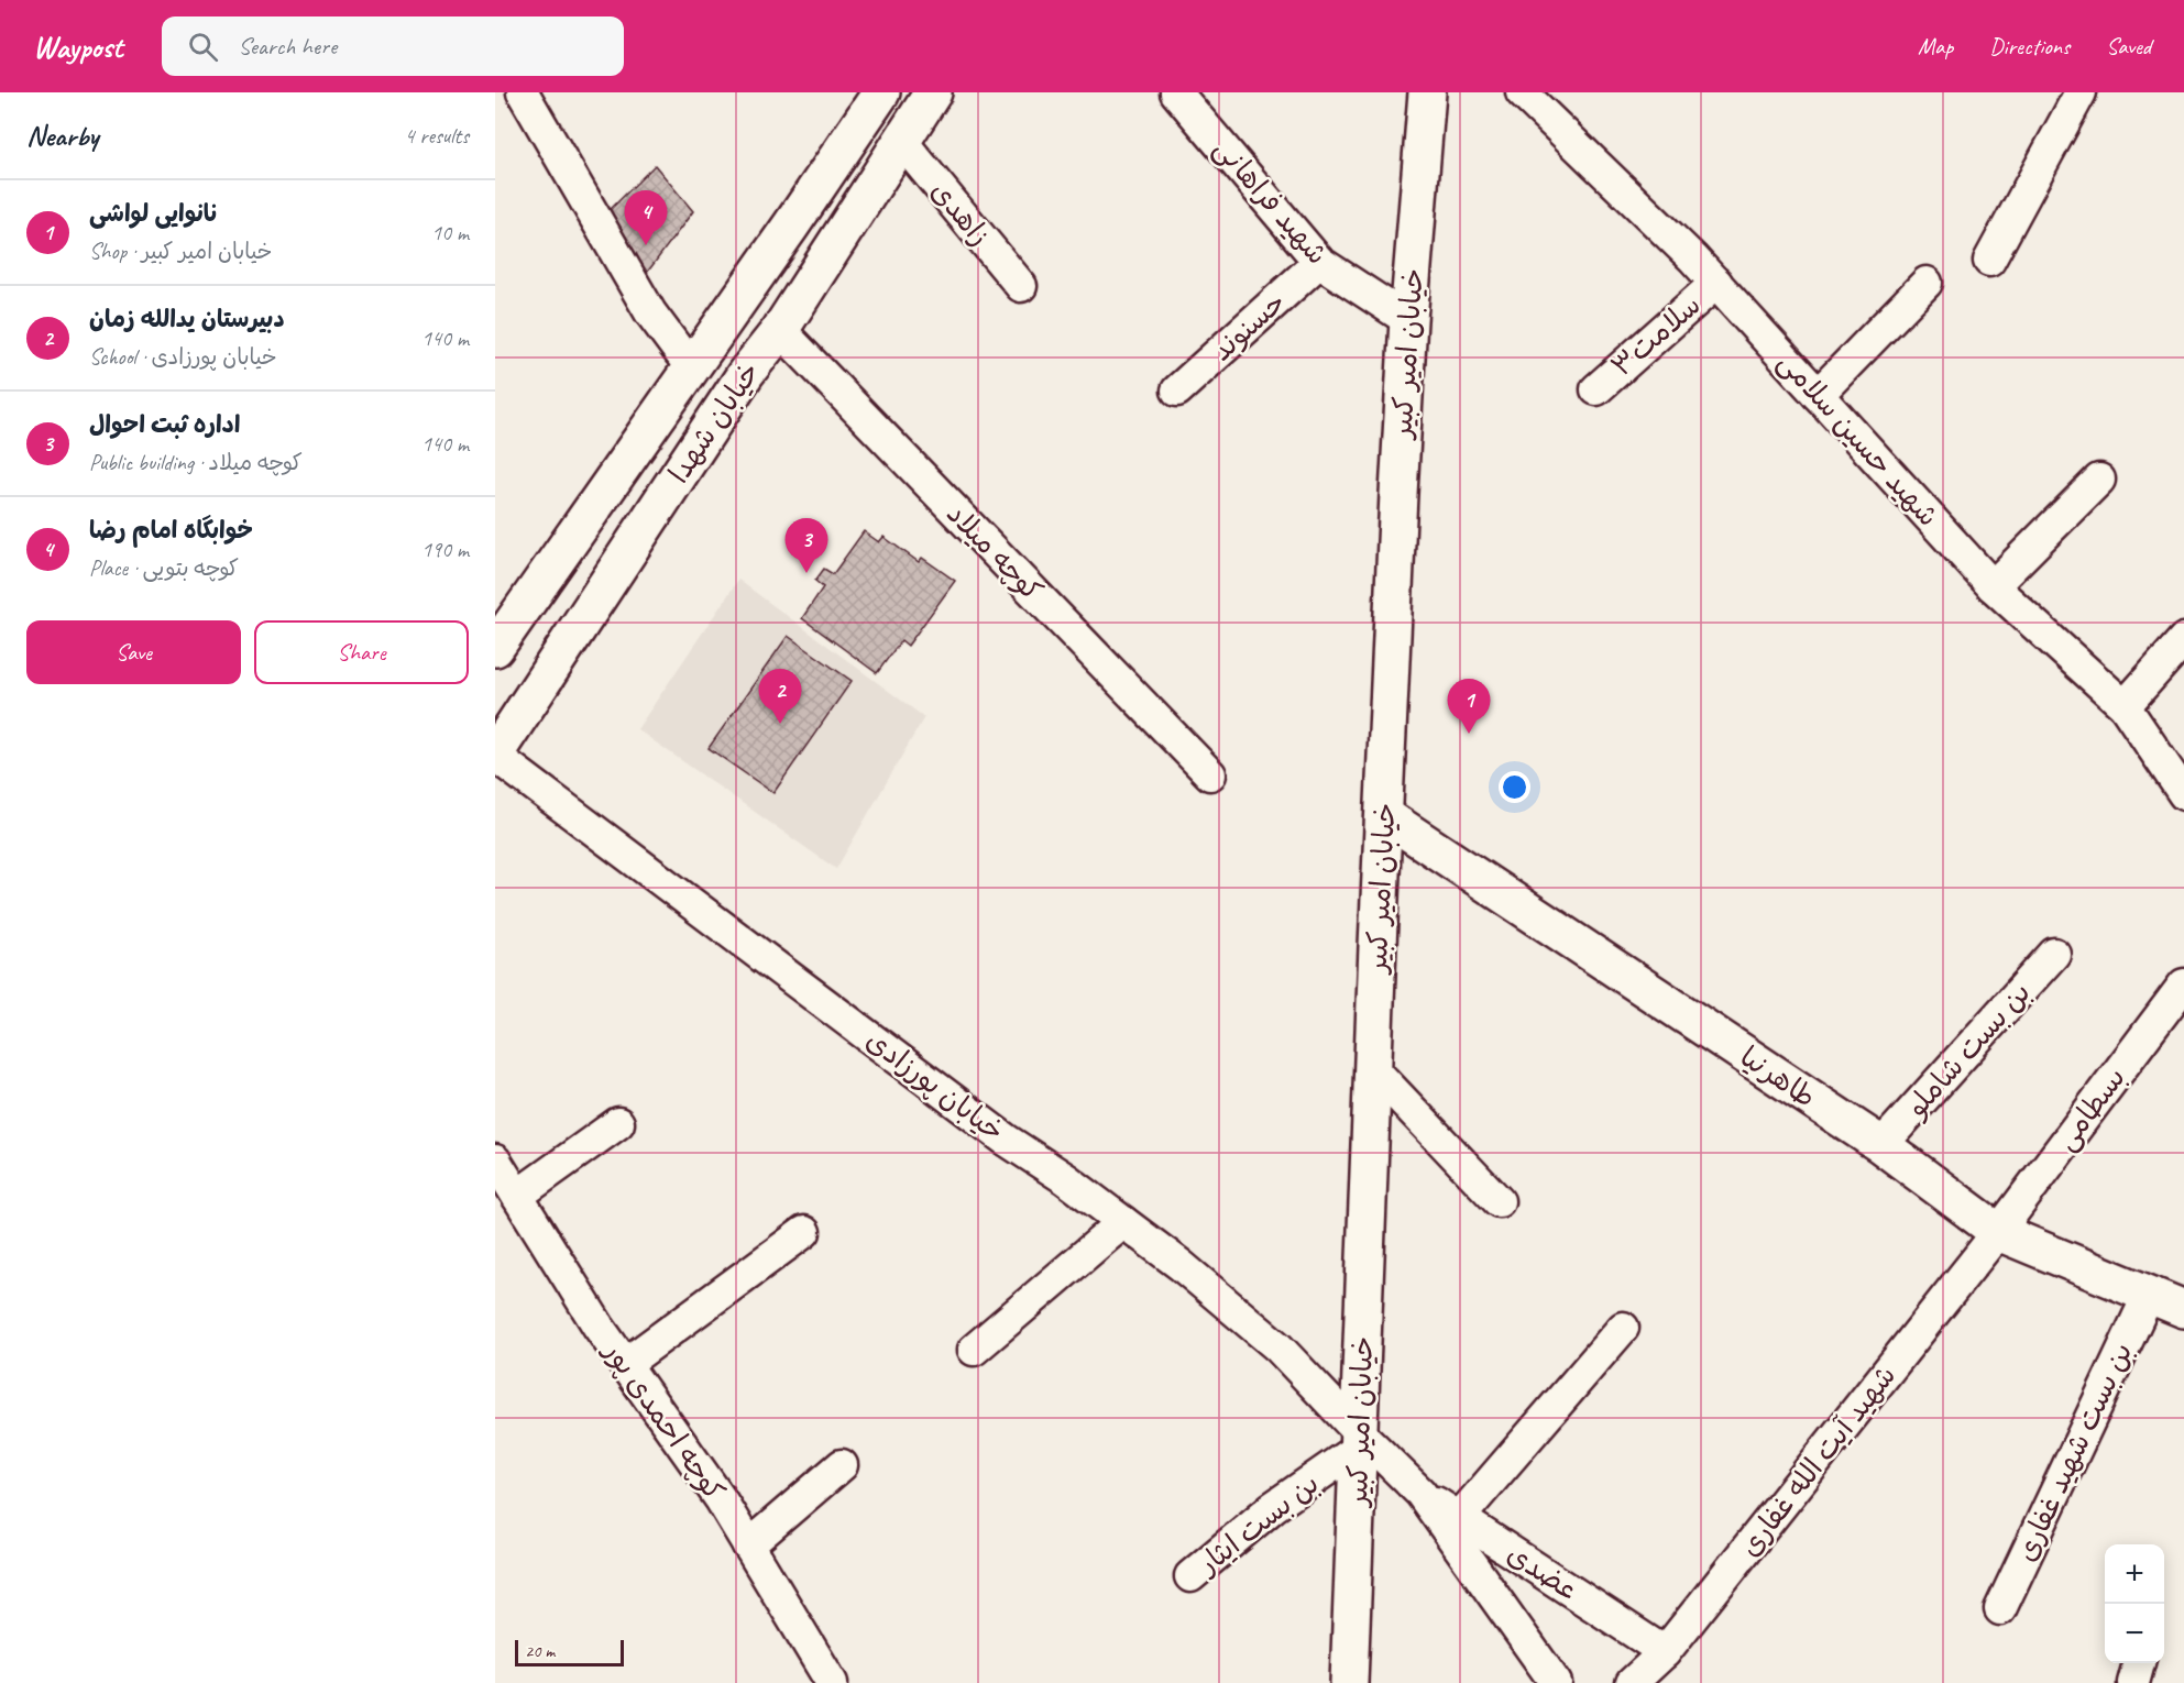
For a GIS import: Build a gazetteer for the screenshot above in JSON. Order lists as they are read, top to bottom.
{
  "streets": {
    "main road": ["خیابان امیر کبیر", "خیابان شهدا", "طاهرنیا"],
    "street": [
      "شهید فراهانی",
      "زاهدی",
      "حسنوند",
      "سلامت۳",
      "شهید حسین سلامی",
      "کوچه میلاد",
      "بن بست شاملو",
      "خیابان پورزادی",
      "بسطامی",
      "کوچه احمدی پور",
      "بن بست شهید غفاری",
      "شهید آیت الله غفاری",
      "بن بست ایثار",
      "عضدی"
    ]
  },
  "crossings": [
    ["شهید فراهانی", "حسنوند"],
    ["شهید فراهانی", "خیابان امیر کبیر"],
    ["زاهدی", "خیابان شهدا"],
    ["سلامت۳", "شهید حسین سلامی"],
    ["خیابان امیر کبیر", "طاهرنیا"],
    ["خیابان امیر کبیر", "خیابان پورزادی"],
    ["خیابان امیر کبیر", "بن بست ایثار"],
    ["خیابان امیر کبیر", "عضدی"],
    ["خیابان شهدا", "کوچه میلاد"],
    ["خیابان شهدا", "خیابان پورزادی"],
    ["بن بست شاملو", "طاهرنیا"],
    ["طاهرنیا", "بسطامی"],
    ["طاهرنیا", "بن بست شهید غفاری"],
    ["طاهرنیا", "شهید آیت الله غفاری"],
    ["خیابان پورزادی", "بن بست ایثار"],
    ["خیابان پورزادی", "عضدی"],
    ["بسطامی", "شهید آیت الله غفاری"],
    ["شهید آیت الله غفاری", "عضدی"],
    ["بن بست ایثار", "عضدی"]
  ],
  "scale_bar": "20 m",
  "page": {
    "header": "Waypost",
    "search": "Search here",
    "nav": ["Map", "Directions", "Saved"],
    "heading": ["Nearby", "4 results"],
    "list": [
      {
        "mark": "1",
        "name": "نانوایی لواشی",
        "note": "Shop · خیابان امیر کبیر",
        "value": "10 m"
      },
      {
        "mark": "2",
        "name": "دبیرستان یدالله زمان",
        "note": "School · خیابان پورزادی",
        "value": "140 m"
      },
      {
        "mark": "3",
        "name": "اداره ثبت احوال",
        "note": "Public building · کوچه میلاد",
        "value": "140 m"
      },
      {
        "mark": "4",
        "name": "خوابگاه امام رضا",
        "note": "Place · کوچه بتویی",
        "value": "190 m"
      }
    ],
    "pins": [
      "4",
      "3",
      "2",
      "1"
    ],
    "buttons": ["Save", "Share"],
    "map_buttons": ["+", "−"],
    "scale": "20 m"
  }
}
